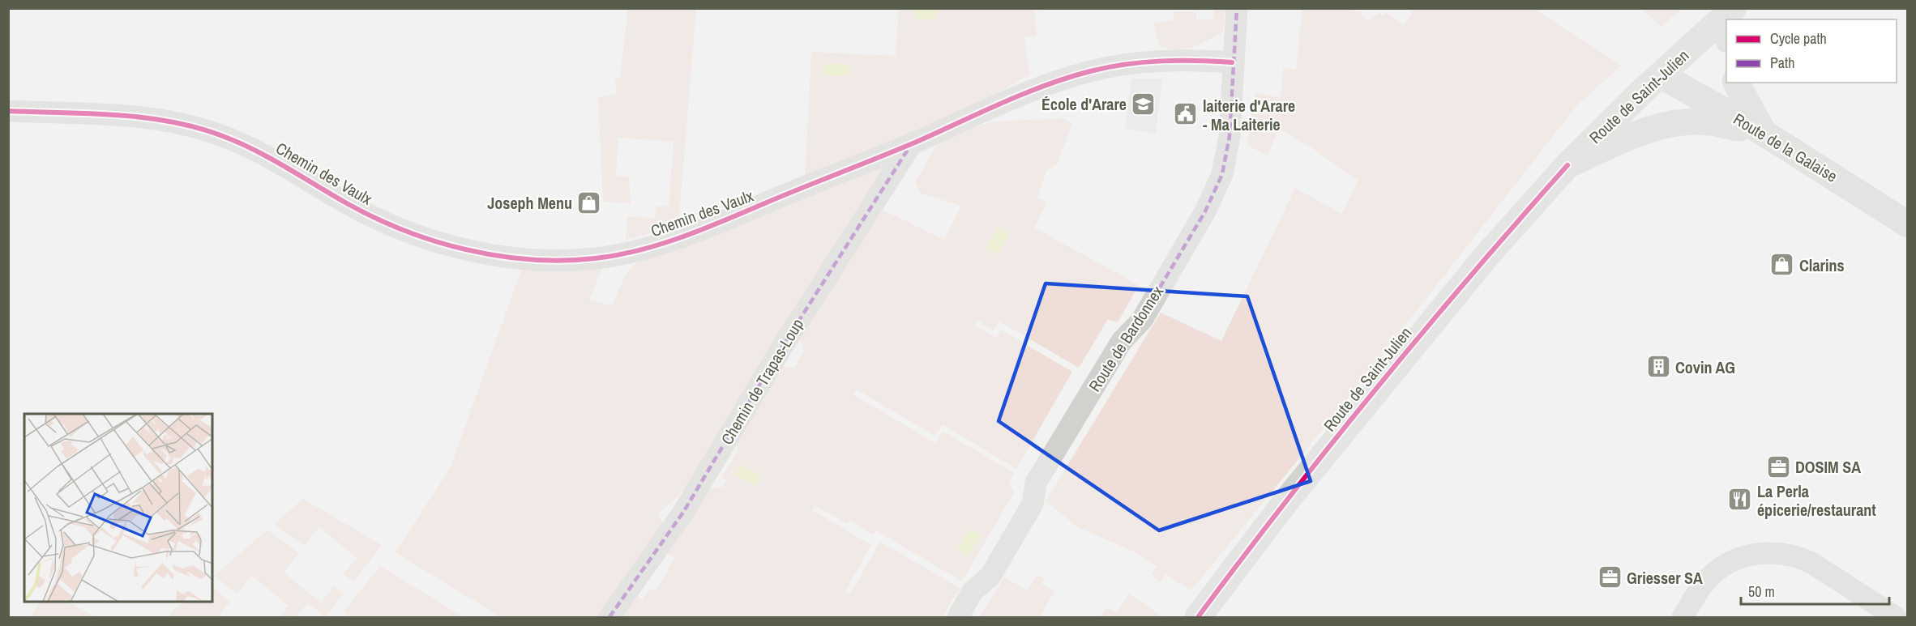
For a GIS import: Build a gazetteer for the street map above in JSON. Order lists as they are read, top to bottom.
{
  "streets": {
    "main road": ["Route de Saint-Julien"],
    "street": [
      "Route de la Galaise",
      "Chemin des Vaulx",
      "Route de Bardonnex",
      "Chemin de Trapas-Loup"
    ]
  },
  "crossings": [
    ["Route de Saint-Julien", "Route de la Galaise"],
    ["Chemin des Vaulx", "Route de Bardonnex"],
    ["Chemin des Vaulx", "Chemin de Trapas-Loup"]
  ],
  "places": {
    "school or university": ["École d'Arare"],
    "public building": ["laiterie d'Arare - Ma Laiterie"],
    "shop": ["Joseph Menu", "Clarins"],
    "building": ["Covin AG"],
    "office": ["DOSIM SA", "Griesser SA"],
    "restaurant": ["La Perla épicerie/restaurant"]
  },
  "legend": ["Cycle path", "Path"],
  "scale_bar": "50 m"
}
